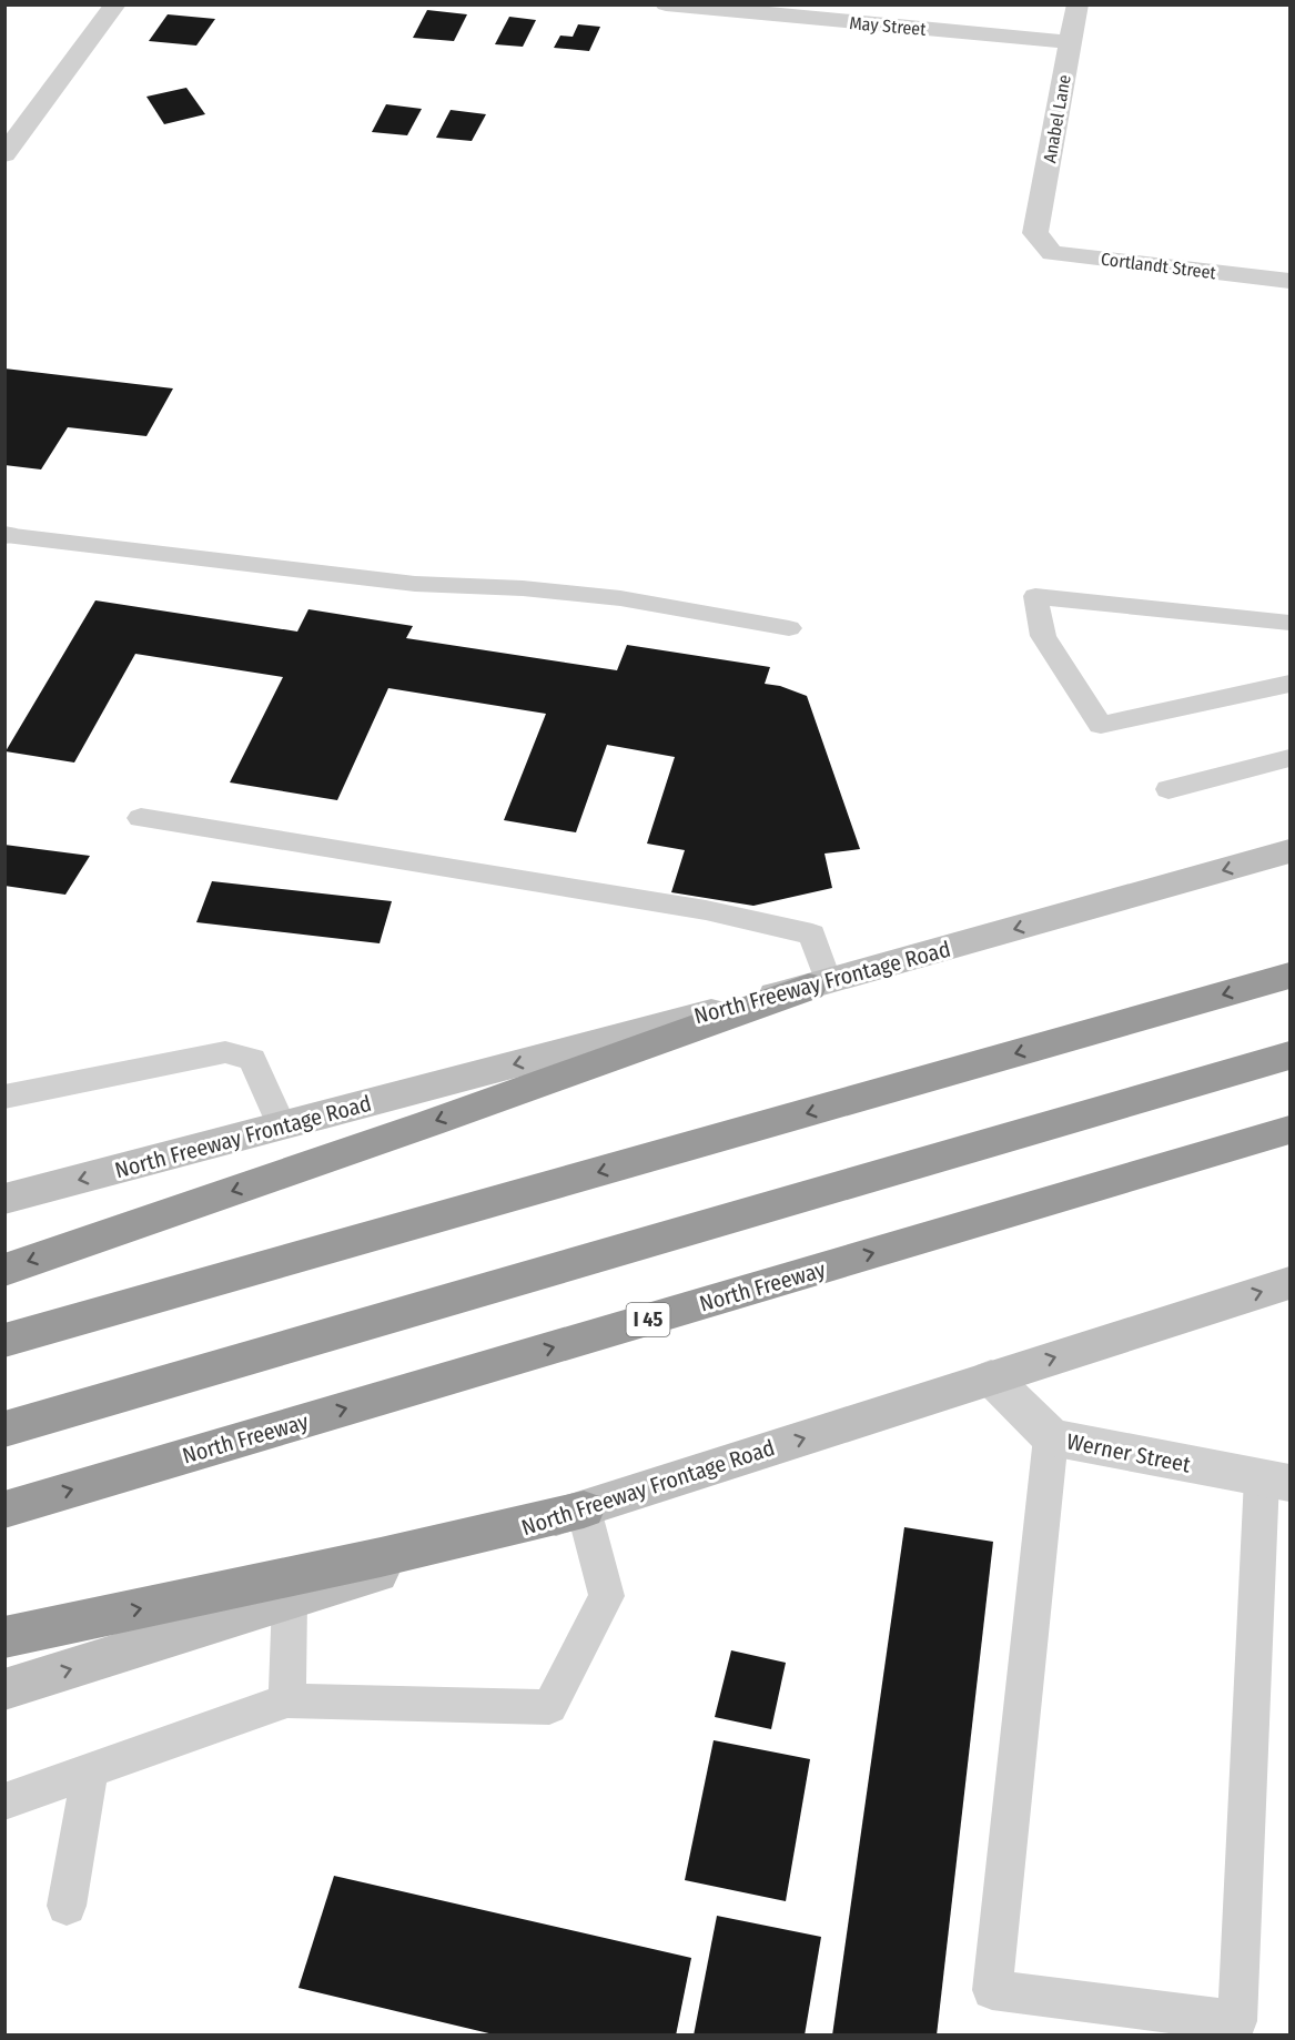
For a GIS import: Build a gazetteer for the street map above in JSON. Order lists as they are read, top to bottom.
{
  "streets": {
    "highway": ["North Freeway", "I 45"],
    "main road": ["North Freeway Frontage Road"],
    "street": [
      "May Street",
      "Anabel Lane",
      "Cortlandt Street",
      "Werner Street"
    ]
  },
  "crossings": [
    ["May Street", "Anabel Lane"],
    ["Anabel Lane", "Cortlandt Street"],
    ["North Freeway Frontage Road", "Werner Street"]
  ]
}
